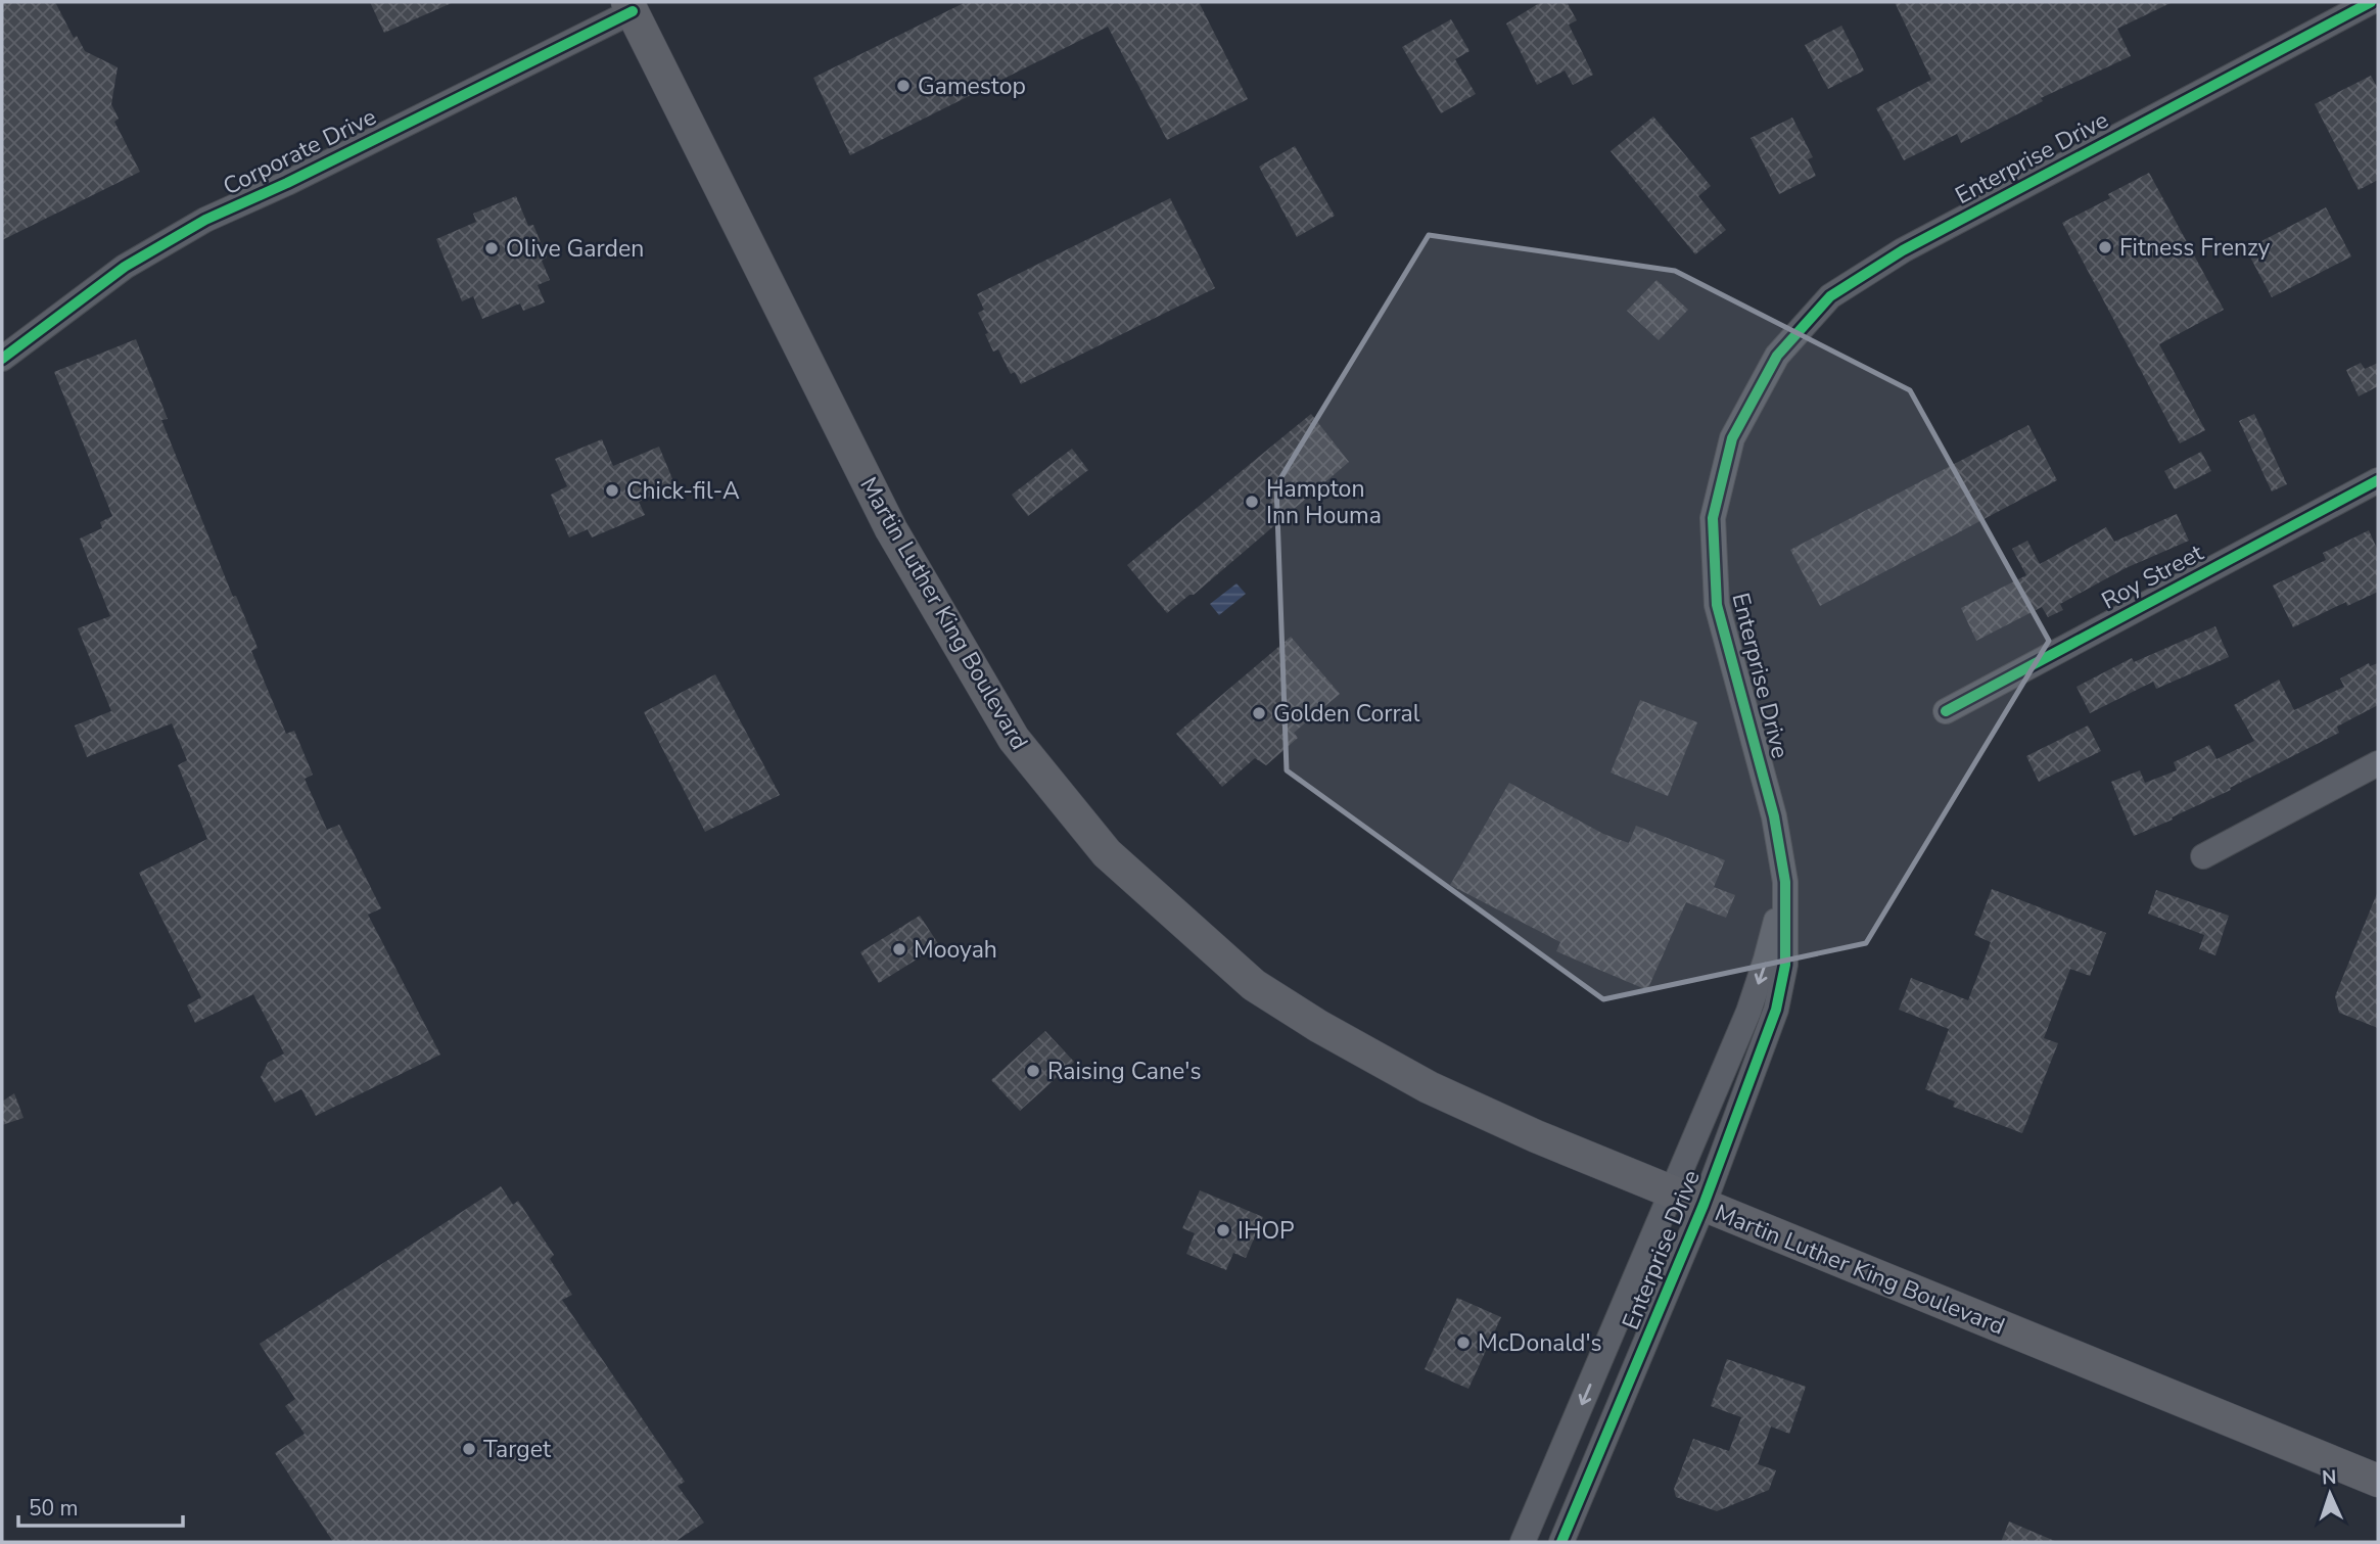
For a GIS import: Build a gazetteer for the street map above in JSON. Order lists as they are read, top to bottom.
{
  "streets": {
    "main road": ["Martin Luther King Boulevard"],
    "street": ["Corporate Drive", "Enterprise Drive", "Roy Street"]
  },
  "crossings": [
    ["Corporate Drive", "Martin Luther King Boulevard"],
    ["Enterprise Drive", "Martin Luther King Boulevard"]
  ],
  "places": [
    "Gamestop",
    "Fitness Frenzy",
    "Olive Garden",
    "Chick-fil-A",
    "Hampton Inn Houma",
    "Golden Corral",
    "Mooyah",
    "Raising Cane's",
    "IHOP",
    "McDonald's",
    "Target"
  ],
  "scale_bar": "50 m",
  "north": "top"
}
